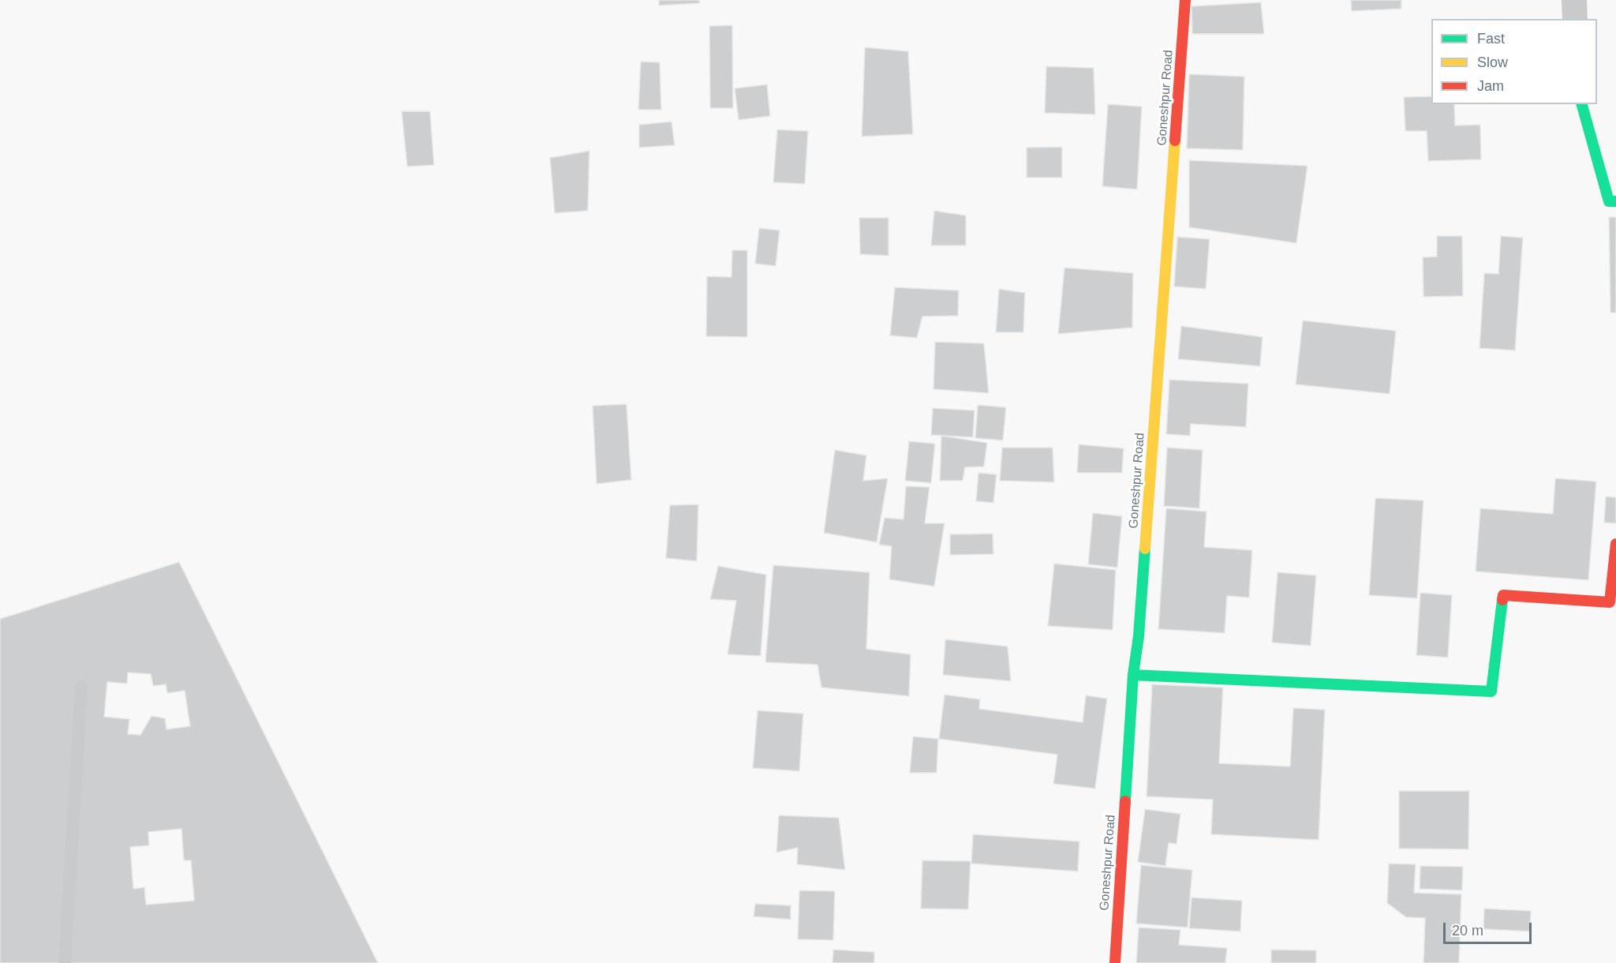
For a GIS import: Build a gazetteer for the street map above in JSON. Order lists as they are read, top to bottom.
{
  "streets": {
    "street": ["Goneshpur Road"]
  },
  "legend": ["Fast", "Slow", "Jam"],
  "scale_bar": "20 m"
}
